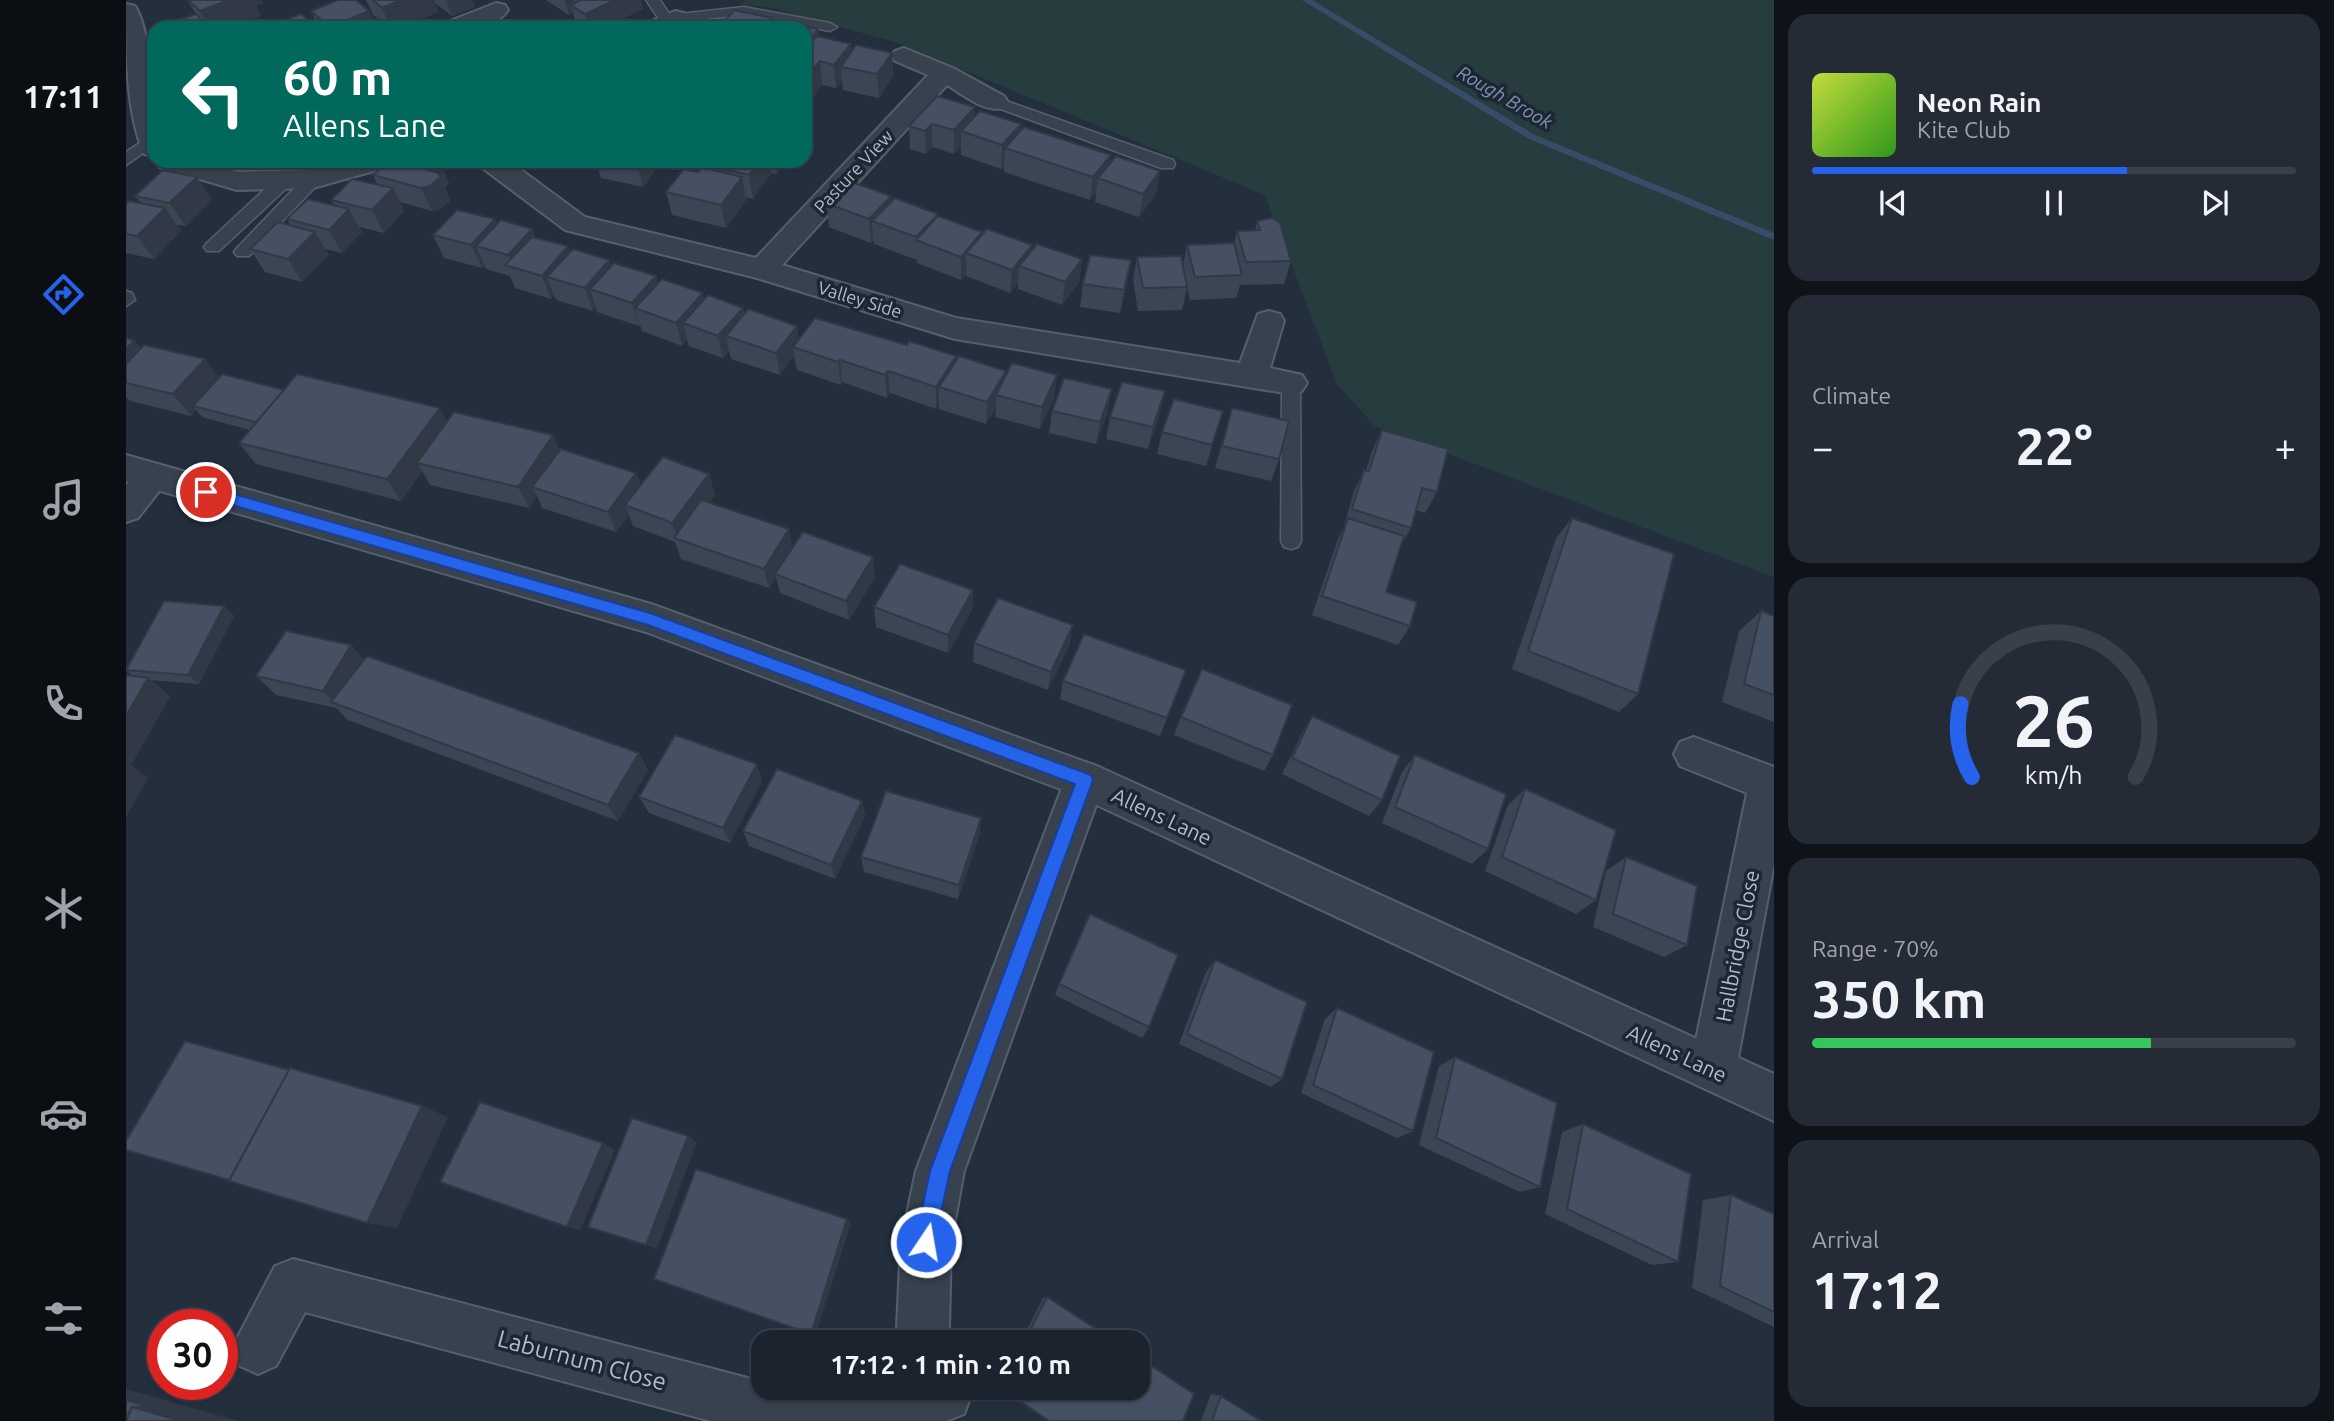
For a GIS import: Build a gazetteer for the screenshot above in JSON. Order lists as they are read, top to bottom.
{
  "streets": {
    "street": [
      "Pasture View",
      "Valley Side",
      "Allens Lane",
      "Hallbridge Close",
      "Laburnum Close"
    ]
  },
  "crossings": [
    ["Pasture View", "Valley Side"],
    ["Allens Lane", "Hallbridge Close"]
  ],
  "water": ["Rough Brook"],
  "page": {
    "tabs": "17:11",
    "turn": ["60 m", "Allens Lane"],
    "song": ["Neon Rain", "Kite Club"],
    "tile": [
      "Climate",
      ["Range · 70%", "350 km"],
      ["Arrival", "17:12"]
    ],
    "heat": ["−", "22°", "+"],
    "limit": "30",
    "trip": "17:12 · 1 min · 210 m",
    "gauge": ["26", "km/h"]
  }
}
